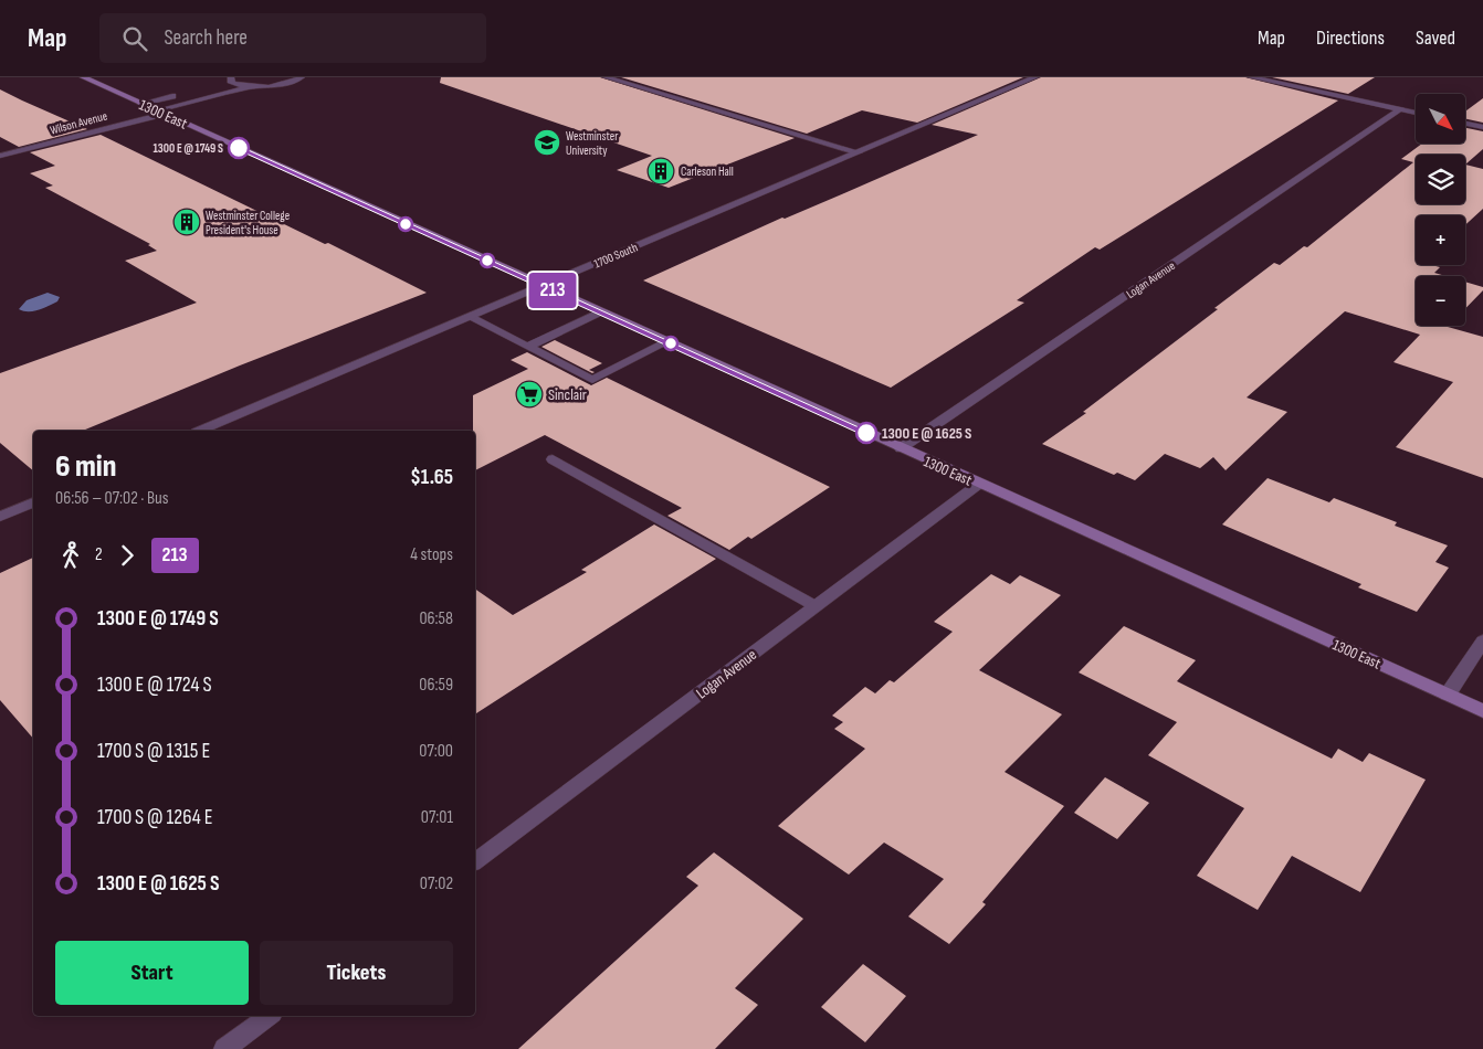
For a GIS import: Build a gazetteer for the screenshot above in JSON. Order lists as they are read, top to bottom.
{
  "streets": {
    "main road": ["1300 East"],
    "street": ["Wilson Avenue", "1700 South", "Logan Avenue"]
  },
  "crossings": [
    ["1300 East", "Wilson Avenue"],
    ["1300 East", "1700 South"],
    ["1300 East", "Logan Avenue"]
  ],
  "places": {
    "school or university": ["Westminster University"],
    "other": ["1300 E @ 1749 S", "1300 E @ 1625 S"],
    "building": ["Carleson Hall", "Westminster College President's House"],
    "supermarket": ["Sinclair"]
  },
  "lines": ["bus line 213"],
  "north": "bottom right",
  "page": {
    "header": "Map",
    "search": "Search here",
    "nav": ["Map", "Directions", "Saved"],
    "on_map": "213",
    "map_buttons": ["+", "−"],
    "heading": ["6 min", "06:56 – 07:02 · Bus", "$1.65"],
    "legs": ["2", "213", "4 stops"],
    "list": [
      {
        "name": "1300 E @ 1749 S",
        "value": "06:58"
      },
      {
        "name": "1300 E @ 1724 S",
        "value": "06:59"
      },
      {
        "name": "1700 S @ 1315 E",
        "value": "07:00"
      },
      {
        "name": "1700 S @ 1264 E",
        "value": "07:01"
      },
      {
        "name": "1300 E @ 1625 S",
        "value": "07:02"
      }
    ],
    "buttons": ["Start", "Tickets"]
  }
}
